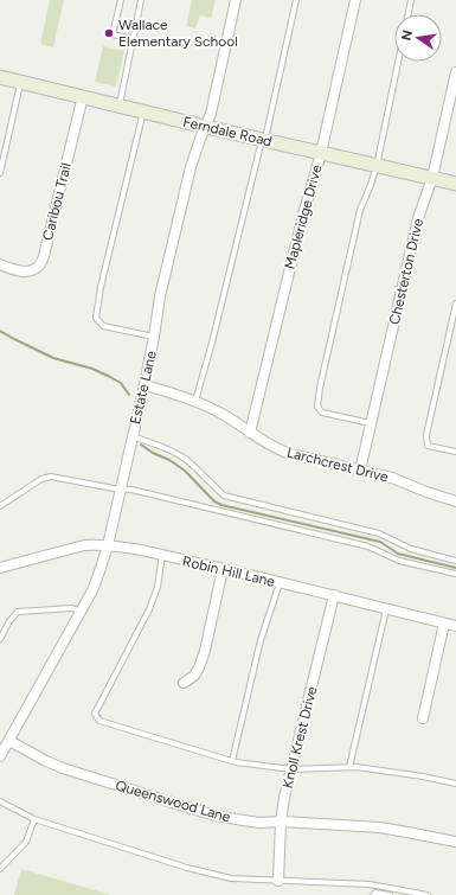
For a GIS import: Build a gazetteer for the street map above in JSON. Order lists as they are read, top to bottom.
{
  "streets": {
    "street": [
      "Ferndale Road",
      "Caribou Trail",
      "Mapleridge Drive",
      "Chesterton Drive",
      "Estate Lane",
      "Larchcrest Drive",
      "Robin Hill Lane",
      "Knoll Krest Drive",
      "Queenswood Lane"
    ]
  },
  "crossings": [
    ["Ferndale Road", "Caribou Trail"],
    ["Ferndale Road", "Mapleridge Drive"],
    ["Ferndale Road", "Chesterton Drive"],
    ["Ferndale Road", "Estate Lane"],
    ["Mapleridge Drive", "Larchcrest Drive"],
    ["Chesterton Drive", "Larchcrest Drive"],
    ["Estate Lane", "Larchcrest Drive"],
    ["Estate Lane", "Robin Hill Lane"],
    ["Estate Lane", "Queenswood Lane"],
    ["Robin Hill Lane", "Knoll Krest Drive"],
    ["Knoll Krest Drive", "Queenswood Lane"]
  ],
  "places": ["Wallace Elementary School"],
  "north": "left"
}
